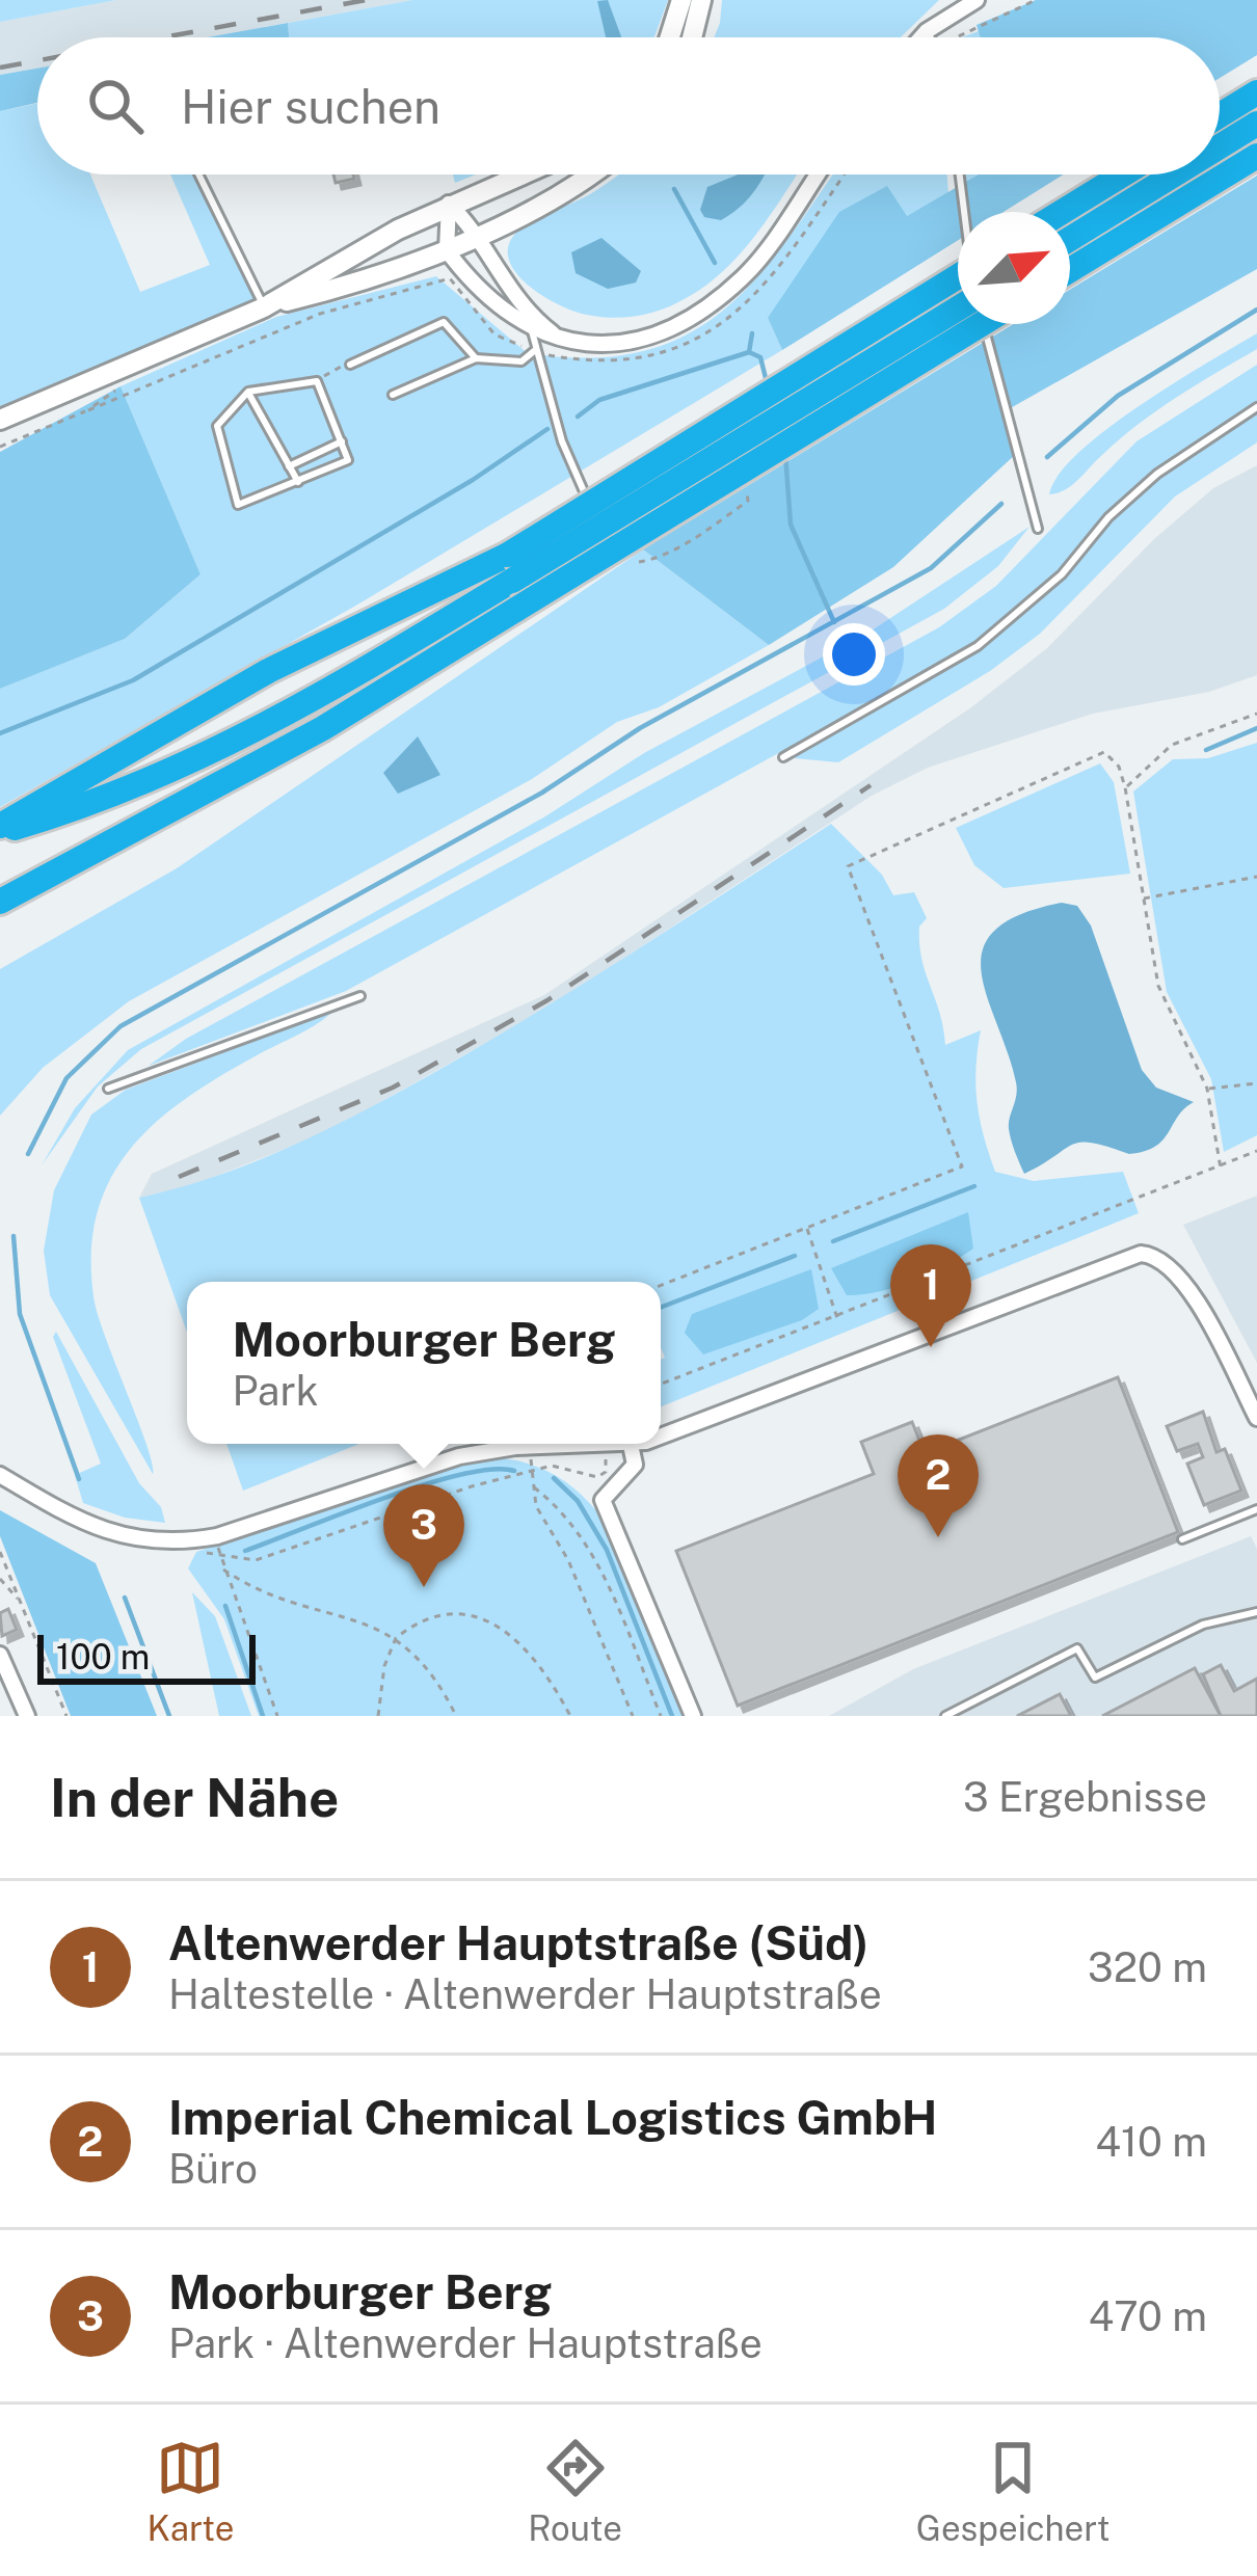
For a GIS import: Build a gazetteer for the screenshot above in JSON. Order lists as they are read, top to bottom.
{
  "scale_bar": "100 m",
  "north": "top right",
  "page": {
    "search": "Hier suchen",
    "pins": ["1", "2", "3"],
    "popup": ["Moorburger Berg", "Park"],
    "scale": "100 m",
    "heading": ["In der Nähe", "3 Ergebnisse"],
    "list": [
      {
        "mark": "1",
        "name": "Altenwerder Hauptstraße (Süd)",
        "note": "Haltestelle · Altenwerder Hauptstraße",
        "value": "320 m"
      },
      {
        "mark": "2",
        "name": "Imperial Chemical Logistics GmbH",
        "note": "Büro",
        "value": "410 m"
      },
      {
        "mark": "3",
        "name": "Moorburger Berg",
        "note": "Park · Altenwerder Hauptstraße",
        "value": "470 m"
      }
    ],
    "nav": ["Karte", "Route", "Gespeichert"]
  }
}
